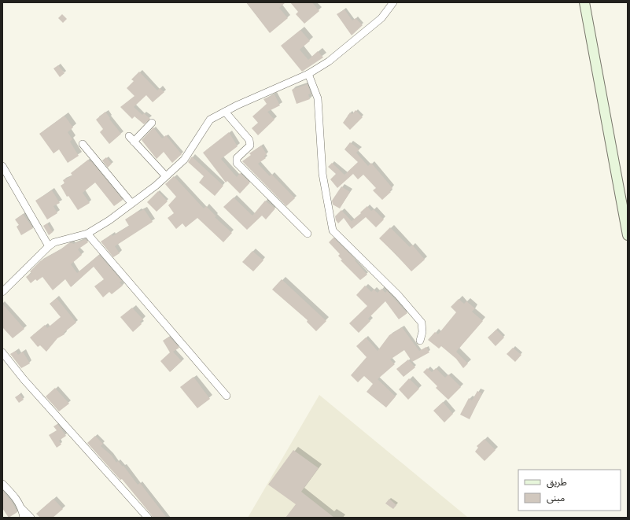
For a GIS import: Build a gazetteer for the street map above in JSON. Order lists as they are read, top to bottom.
{
  "legend": ["طريق", "مبنى"]
}
